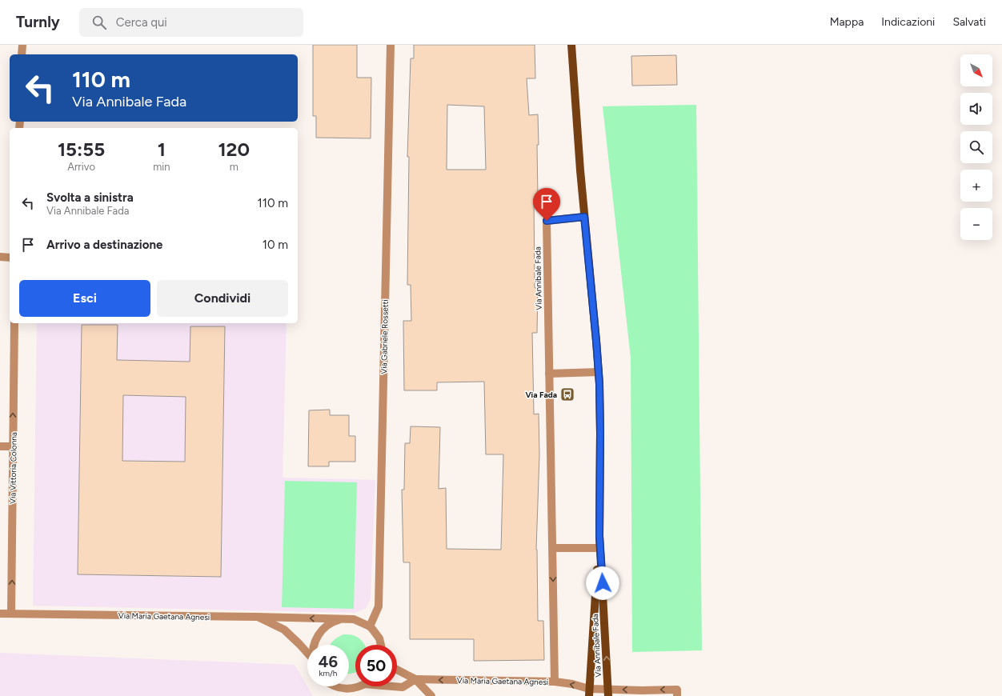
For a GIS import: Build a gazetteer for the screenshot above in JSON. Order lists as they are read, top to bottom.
{
  "streets": {
    "main road": ["Via Annibale Fada"],
    "street": ["Via Gabriele Rossetti", "Via Vittoria Colonna", "Via Maria Gaetana Agnesi"]
  },
  "crossings": [
    ["Via Annibale Fada", "Via Maria Gaetana Agnesi"],
    ["Via Vittoria Colonna", "Via Maria Gaetana Agnesi"]
  ],
  "one_way": ["Via Vittoria Colonna", "Via Maria Gaetana Agnesi"],
  "places": {
    "bus stop": ["Via Fada"]
  },
  "north": "bottom right",
  "page": {
    "header": "Turnly",
    "search": "Cerca qui",
    "nav": ["Mappa", "Indicazioni", "Salvati"],
    "map_buttons": ["+", "−"],
    "turn": ["110 m", "Via Annibale Fada"],
    "eta": [
      "15:55",
      "Arrivo",
      "1",
      "min",
      "120",
      "m"
    ],
    "list": [
      {
        "name": "Svolta a sinistra",
        "note": "Via Annibale Fada",
        "value": "110 m"
      },
      {
        "name": "Arrivo a destinazione",
        "value": "10 m"
      }
    ],
    "buttons": ["Esci", "Condividi"],
    "speed": "46 km/h",
    "limit": "50"
  }
}
